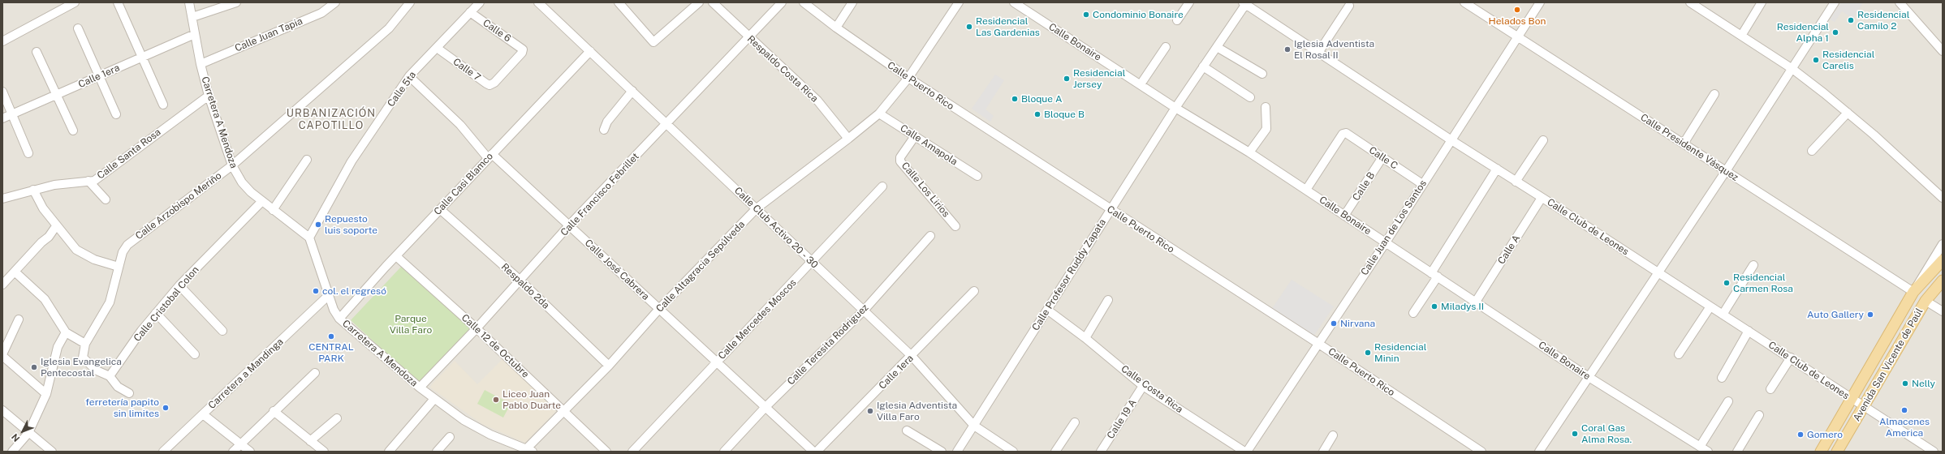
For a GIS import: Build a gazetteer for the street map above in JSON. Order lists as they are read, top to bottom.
{
  "streets": {
    "main road": ["Avenida San Vicente de Paúl"],
    "street": [
      "Calle 6",
      "Calle Juan Tapia",
      "Calle Bonaire",
      "Respaldo Costa Rica",
      "Calle 7",
      "Calle 1era",
      "Calle Puerto Rico",
      "Calle 5ta",
      "Carretera A Mendoza",
      "Calle Amapola",
      "Calle Presidente Vásquez",
      "Calle Santa Rosa",
      "Calle C",
      "Calle Casi Blamco",
      "Calle B",
      "Calle Los Lirios",
      "Calle Francisco Febrillet",
      "Calle Arzobispo Meriño",
      "Calle Club de Leones",
      "Calle Club Activo 20 - 30",
      "Calle Juan de Los Santos",
      "Calle A",
      "Calle Altagracia Sepúlveda",
      "Calle José Cabrera",
      "Calle Profesor Ruddy Zapata",
      "Respaldo 2da",
      "Calle Cristobal Colon",
      "Calle Mercedes Moscos",
      "Calle Teresita Rodriguez",
      "Calle 12 de Octubre",
      "Carretera a Mandinga",
      "Calle Costa Rica",
      "Calle 19 A"
    ]
  },
  "crossings": [
    ["Calle 6", "Calle 7"],
    ["Calle 6", "Calle 5ta"],
    ["Calle Juan Tapia", "Carretera A Mendoza"],
    ["Calle Bonaire", "Calle C"],
    ["Calle Bonaire", "Calle B"],
    ["Calle Bonaire", "Calle Juan de Los Santos"],
    ["Calle Bonaire", "Calle A"],
    ["Calle Bonaire", "Calle Profesor Ruddy Zapata"],
    ["Respaldo Costa Rica", "Calle Francisco Febrillet"],
    ["Respaldo Costa Rica", "Calle Altagracia Sepúlveda"],
    ["Calle 7", "Calle 5ta"],
    ["Calle 1era", "Carretera A Mendoza"],
    ["Calle 1era", "Calle Club Activo 20 - 30"],
    ["Calle Puerto Rico", "Calle Juan de Los Santos"],
    ["Calle Puerto Rico", "Calle Altagracia Sepúlveda"],
    ["Calle Puerto Rico", "Calle Profesor Ruddy Zapata"],
    ["Calle 5ta", "Carretera A Mendoza"],
    ["Calle 5ta", "Calle José Cabrera"],
    ["Carretera A Mendoza", "Calle Santa Rosa"],
    ["Carretera A Mendoza", "Calle Casi Blamco"],
    ["Carretera A Mendoza", "Calle Francisco Febrillet"],
    ["Carretera A Mendoza", "Calle Arzobispo Meriño"],
    ["Carretera A Mendoza", "Calle Altagracia Sepúlveda"],
    ["Carretera A Mendoza", "Calle Cristobal Colon"],
    ["Carretera A Mendoza", "Carretera a Mandinga"],
    ["Calle Amapola", "Calle Los Lirios"],
    ["Calle Amapola", "Calle Altagracia Sepúlveda"],
    ["Calle Presidente Vásquez", "Calle Juan de Los Santos"],
    ["Calle Presidente Vásquez", "Avenida San Vicente de Paúl"],
    ["Calle C", "Calle B"],
    ["Calle C", "Calle Juan de Los Santos"],
    ["Calle Casi Blamco", "Calle Club Activo 20 - 30"],
    ["Calle Casi Blamco", "Calle José Cabrera"],
    ["Calle Casi Blamco", "Respaldo 2da"],
    ["Calle Casi Blamco", "Calle 12 de Octubre"],
    ["Calle Francisco Febrillet", "Calle Club Activo 20 - 30"],
    ["Calle Francisco Febrillet", "Calle José Cabrera"],
    ["Calle Francisco Febrillet", "Respaldo 2da"],
    ["Calle Francisco Febrillet", "Calle 12 de Octubre"],
    ["Calle Club de Leones", "Calle Juan de Los Santos"],
    ["Calle Club de Leones", "Calle A"],
    ["Calle Club de Leones", "Calle Profesor Ruddy Zapata"],
    ["Calle Club de Leones", "Avenida San Vicente de Paúl"],
    ["Calle Club Activo 20 - 30", "Calle Altagracia Sepúlveda"],
    ["Calle Club Activo 20 - 30", "Calle Profesor Ruddy Zapata"],
    ["Calle Club Activo 20 - 30", "Calle Mercedes Moscos"],
    ["Calle Club Activo 20 - 30", "Calle Teresita Rodriguez"],
    ["Calle Juan de Los Santos", "Calle Costa Rica"],
    ["Calle Altagracia Sepúlveda", "Calle José Cabrera"],
    ["Calle Altagracia Sepúlveda", "Respaldo 2da"],
    ["Calle Altagracia Sepúlveda", "Calle 12 de Octubre"],
    ["Calle José Cabrera", "Calle Mercedes Moscos"],
    ["Calle José Cabrera", "Calle Teresita Rodriguez"],
    ["Calle Profesor Ruddy Zapata", "Calle Costa Rica"],
    ["Calle Costa Rica", "Calle 19 A"]
  ],
  "districts": ["URBANIZACIÓN CAPOTILLO"],
  "parks": ["Parque Villa Faro"],
  "places": [
    "Helados Bon",
    "Condominio Bonaire",
    "Residencial Camilo 2",
    "Residencial Las Gardenias",
    "Residencial Alpha 1",
    "Iglesia Adventista El Rosal II",
    "Residencial Carelis",
    "Residencial Jersey",
    "Bloque A",
    "Bloque B",
    "Repuesto luis soporte",
    "Residencial Carmen Rosa",
    "col. el regresó",
    "Miladys II",
    "Auto Gallery",
    "Nirvana",
    "CENTRAL PARK",
    "Residencial Minin",
    "Iglesia Evangelica Pentecostal",
    "Nelly",
    "Liceo Juan Pablo Duarte",
    "ferretería papito sin limites",
    "Almacenes America",
    "Iglesia Adventista Villa Faro",
    "Coral Gas Alma Rosa.",
    "Gomero"
  ],
  "north": "bottom left"
}
